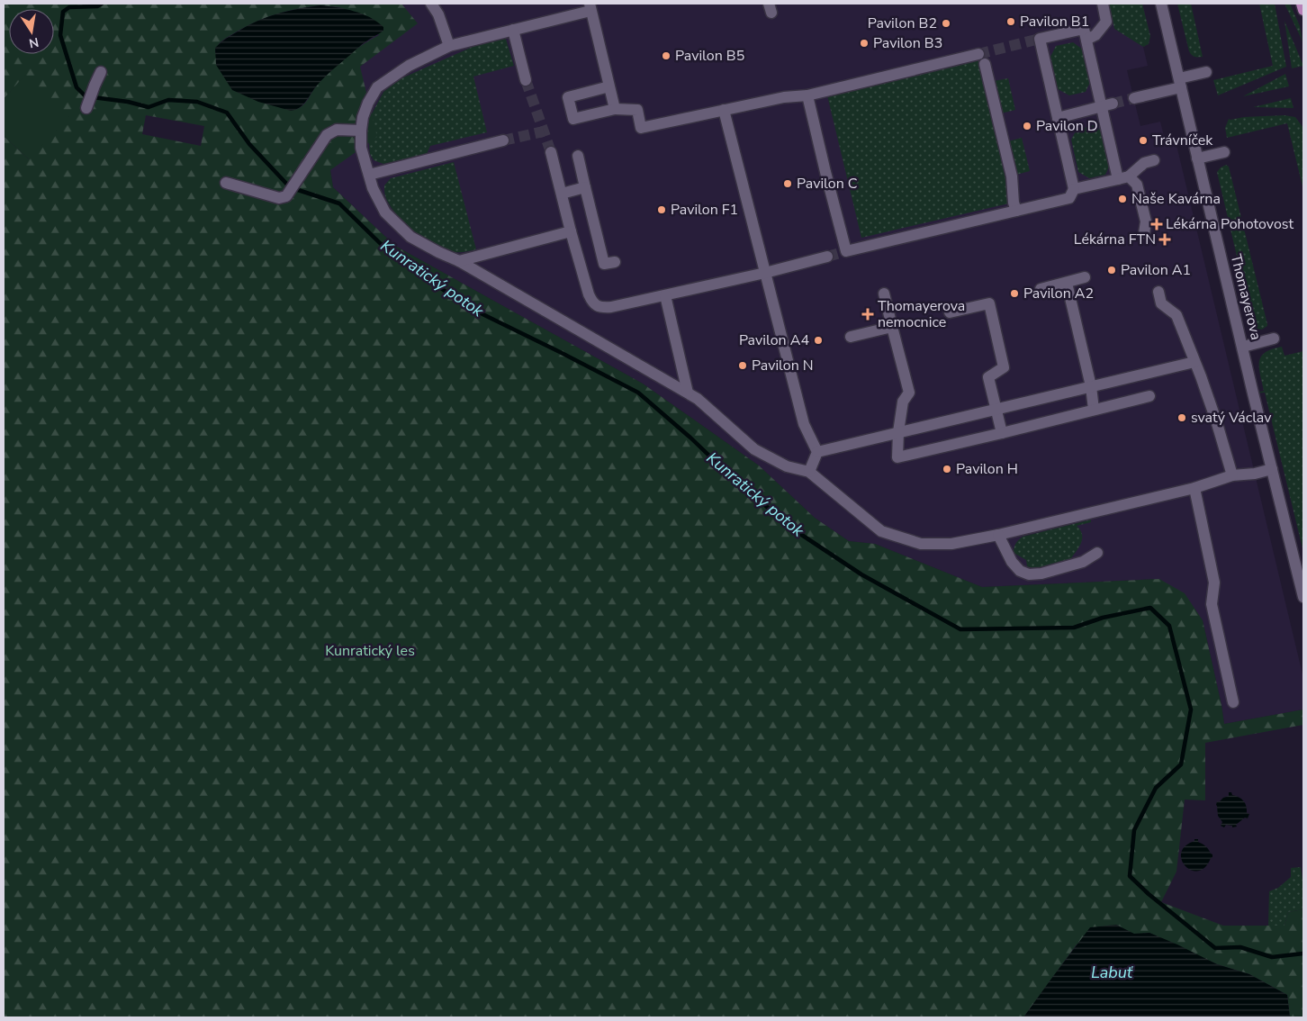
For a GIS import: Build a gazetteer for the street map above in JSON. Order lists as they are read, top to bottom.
{
  "streets": {
    "street": ["Thomayerova"]
  },
  "water": ["Kunratický potok", "Labuť"],
  "parks": ["Kunratický les"],
  "places": {
    "other": [
      "Pavilon B1",
      "Pavilon B2",
      "Pavilon B3",
      "Pavilon B5",
      "Pavilon D",
      "Trávníček",
      "Pavilon C",
      "Naše Kavárna",
      "Pavilon F1",
      "Pavilon A1",
      "Pavilon A2",
      "Pavilon A4",
      "Pavilon N",
      "svatý Václav",
      "Pavilon H"
    ],
    "health": ["Lékárna Pohotovost", "Lékárna FTN", "Thomayerova nemocnice"]
  },
  "north": "bottom"
}
